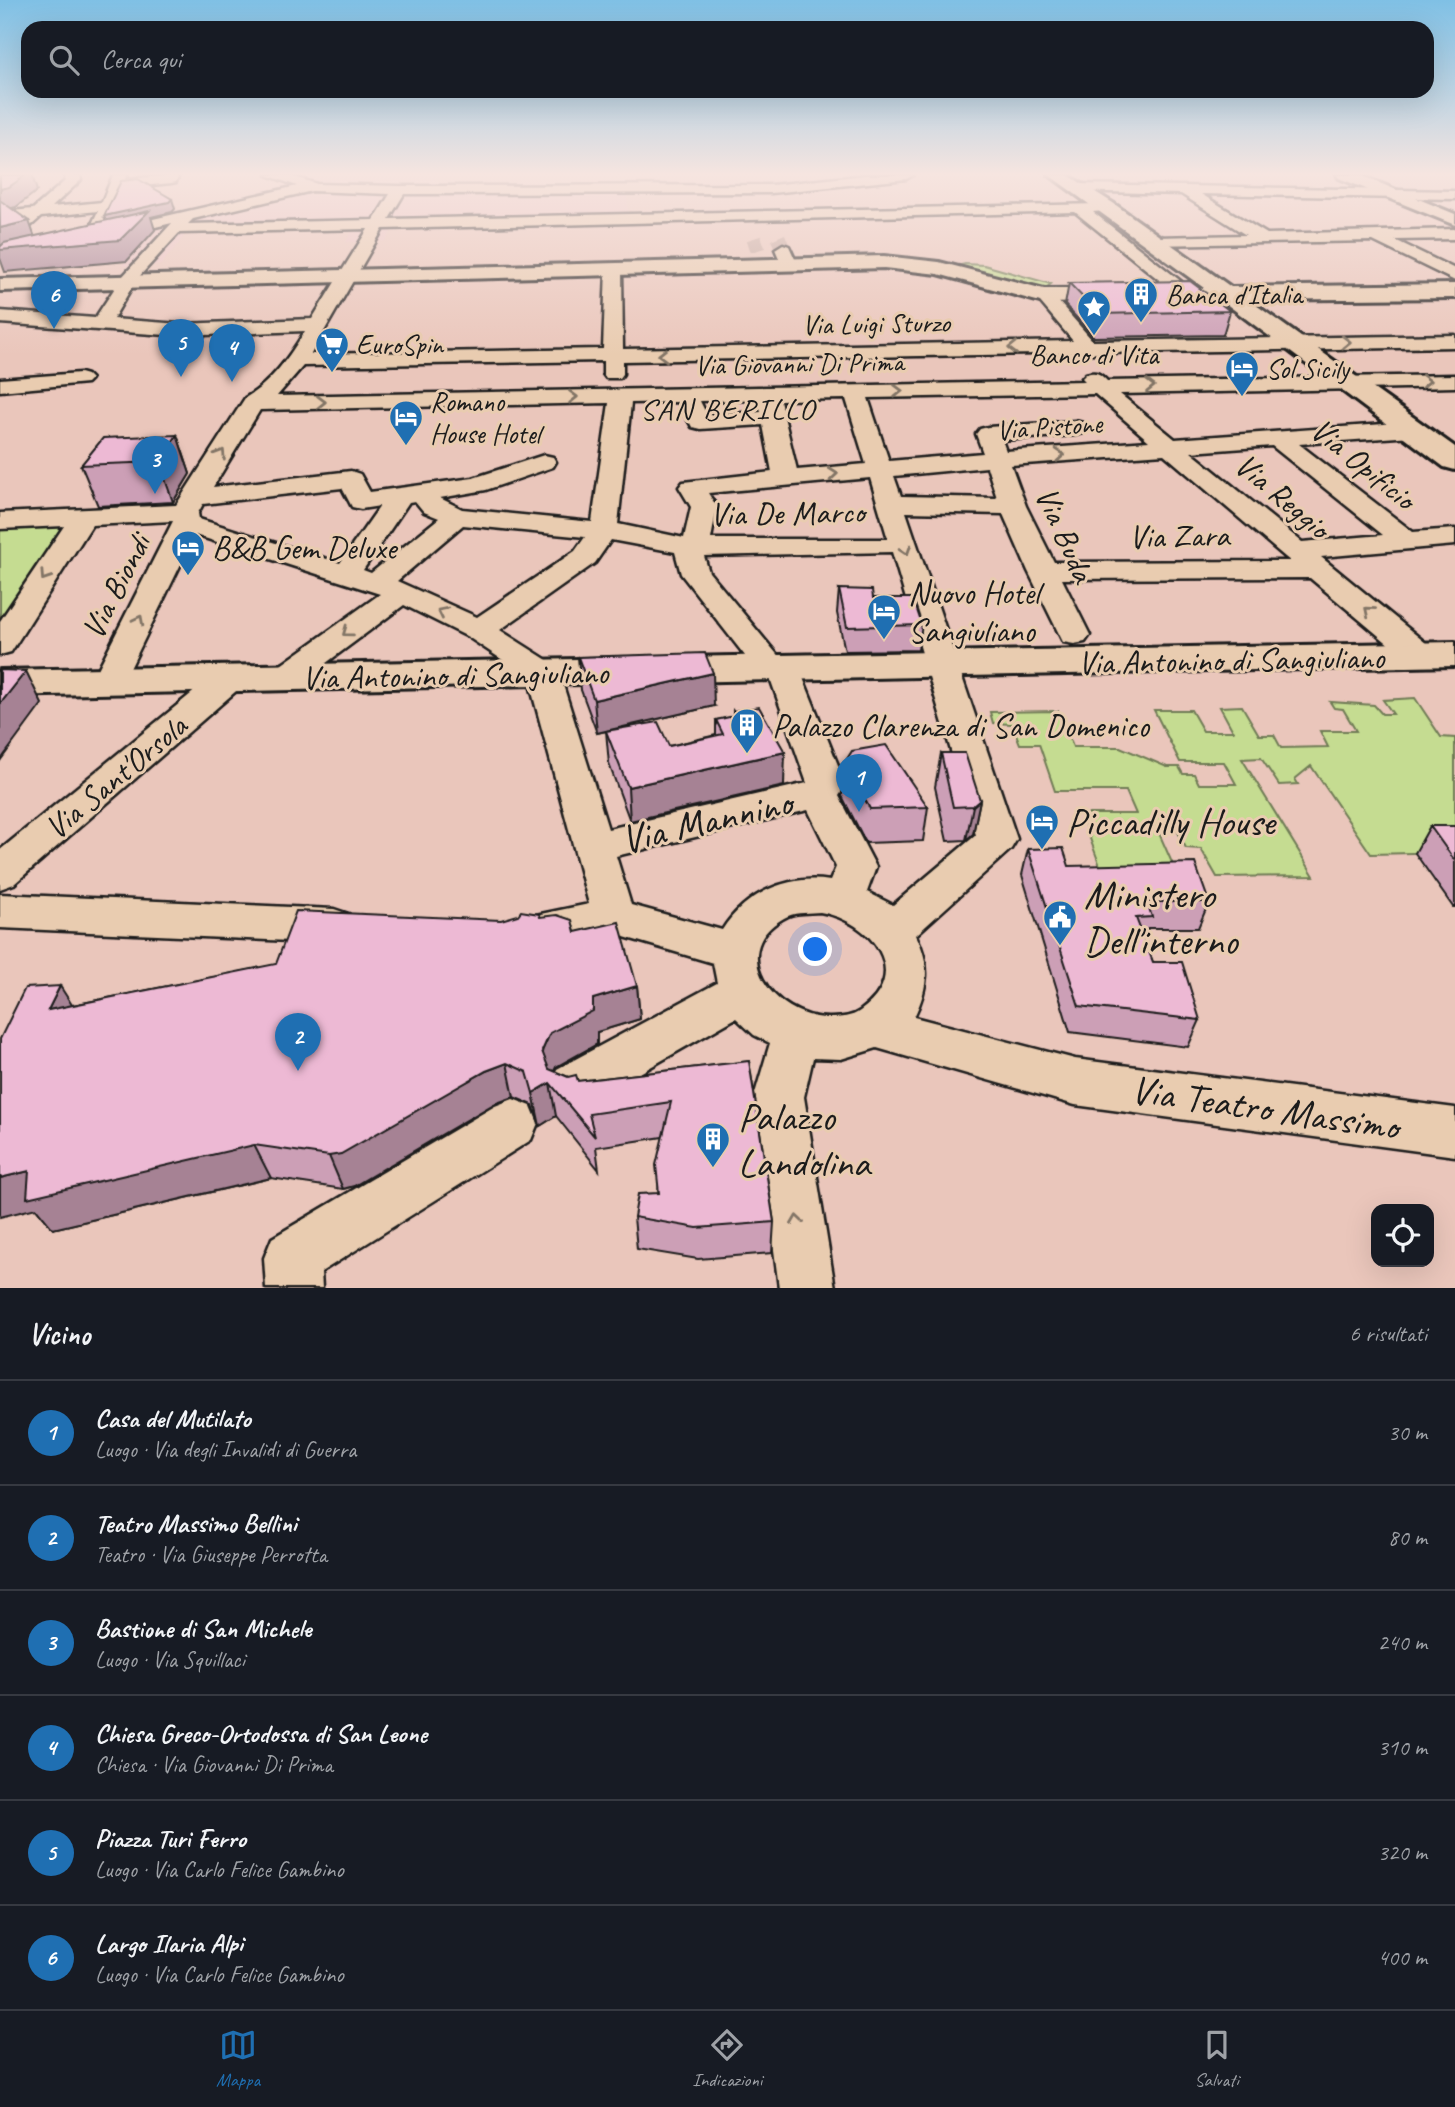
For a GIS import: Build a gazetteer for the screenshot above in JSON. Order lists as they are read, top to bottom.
{
  "streets": {
    "main road": ["Via Antonino di Sangiuliano"],
    "street": [
      "Via Luigi Sturzo",
      "Via Giovanni Di Prima",
      "Via Pistone",
      "Via Opificio",
      "Via Reggio",
      "Via De Marco",
      "Via Buda",
      "Via Zara",
      "Via Biondi",
      "Via Sant'Orsola",
      "Via Mannino",
      "Via Teatro Massimo"
    ]
  },
  "crossings": [
    ["Via Luigi Sturzo", "Via Reggio"],
    ["Via Luigi Sturzo", "Via Biondi"],
    ["Via Giovanni Di Prima", "Via Reggio"],
    ["Via Giovanni Di Prima", "Via Biondi"],
    ["Via Pistone", "Via Opificio"],
    ["Via Pistone", "Via Reggio"],
    ["Via Pistone", "Via De Marco"],
    ["Via Pistone", "Via Buda"],
    ["Via Reggio", "Via Zara"],
    ["Via Reggio", "Via Antonino di Sangiuliano"],
    ["Via Buda", "Via Zara"],
    ["Via Biondi", "Via Antonino di Sangiuliano"],
    ["Via Antonino di Sangiuliano", "Via Sant'Orsola"]
  ],
  "districts": ["SAN BERILLO"],
  "places": {
    "building": ["Banca d'Italia", "Palazzo Clarenza di San Domenico", "Palazzo Landolina"],
    "place": ["Banco di Vita"],
    "supermarket": ["EuroSpin"],
    "hotel": [
      "Sol Sicily",
      "Romano House Hotel",
      "B&B Gem Deluxe",
      "Nuovo Hotel Sangiuliano",
      "Piccadilly House"
    ],
    "public building": ["Ministero Dell'interno"]
  },
  "page": {
    "search": "Cerca qui",
    "pins": [
      "6",
      "5",
      "4",
      "3",
      "1",
      "2"
    ],
    "heading": ["Vicino", "6 risultati"],
    "list": [
      {
        "mark": "1",
        "name": "Casa del Mutilato",
        "note": "Luogo · Via degli Invalidi di Guerra",
        "value": "30 m"
      },
      {
        "mark": "2",
        "name": "Teatro Massimo Bellini",
        "note": "Teatro · Via Giuseppe Perrotta",
        "value": "80 m"
      },
      {
        "mark": "3",
        "name": "Bastione di San Michele",
        "note": "Luogo · Via Squillaci",
        "value": "240 m"
      },
      {
        "mark": "4",
        "name": "Chiesa Greco-Ortodossa di San Leone",
        "note": "Chiesa · Via Giovanni Di Prima",
        "value": "310 m"
      },
      {
        "mark": "5",
        "name": "Piazza Turi Ferro",
        "note": "Luogo · Via Carlo Felice Gambino",
        "value": "320 m"
      },
      {
        "mark": "6",
        "name": "Largo Ilaria Alpi",
        "note": "Luogo · Via Carlo Felice Gambino",
        "value": "400 m"
      }
    ],
    "nav": ["Mappa", "Indicazioni", "Salvati"]
  }
}
